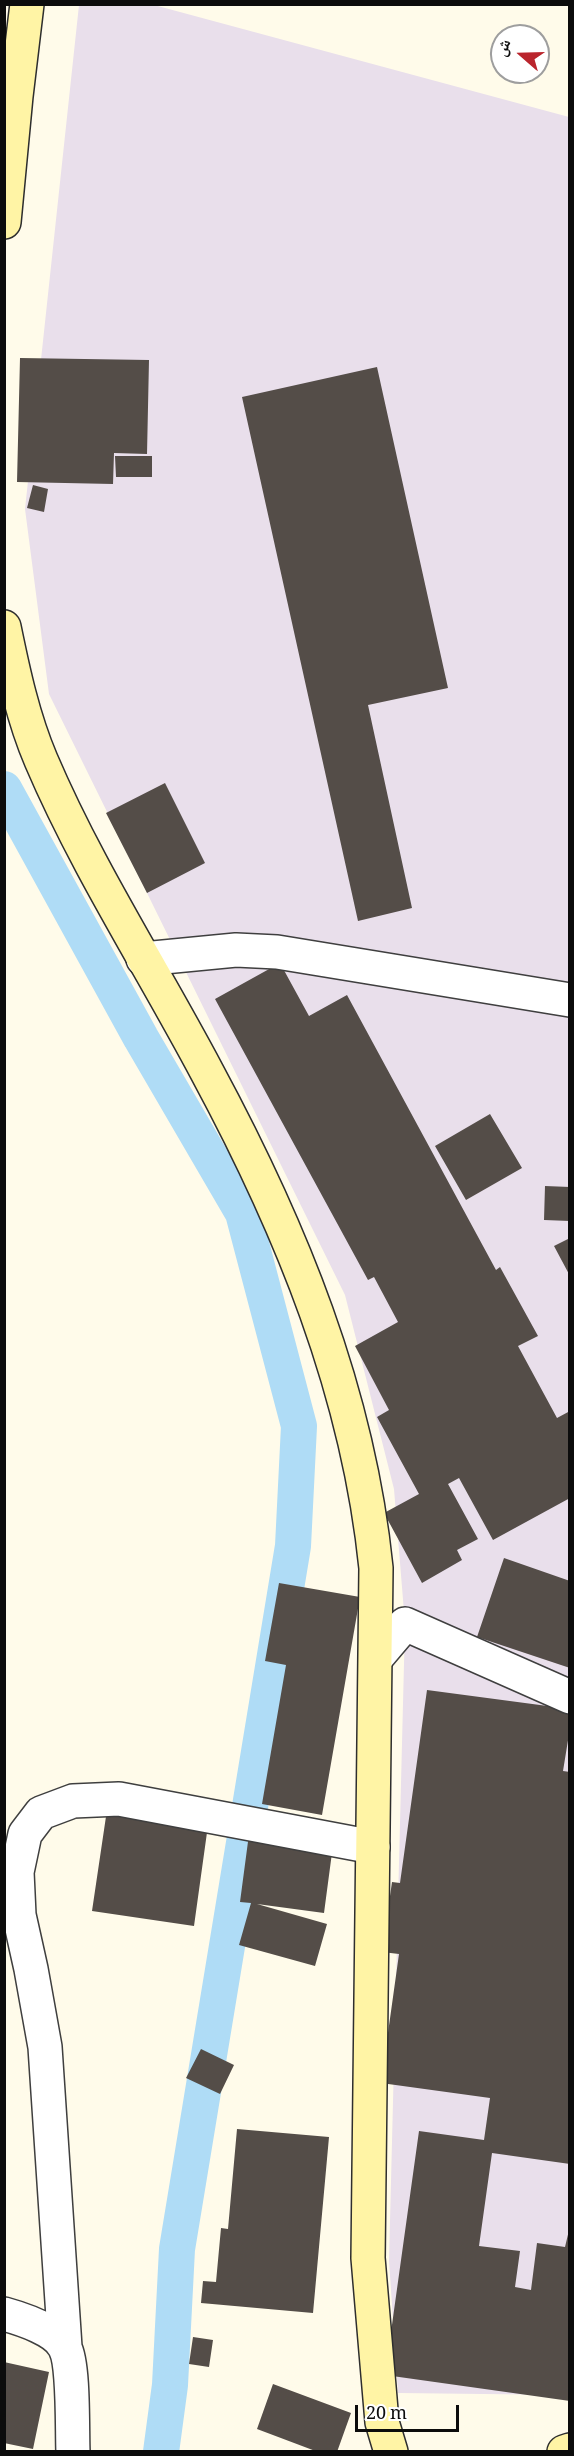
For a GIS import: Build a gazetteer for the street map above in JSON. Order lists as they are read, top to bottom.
{
  "scale_bar": "20 m",
  "north": "left"
}
